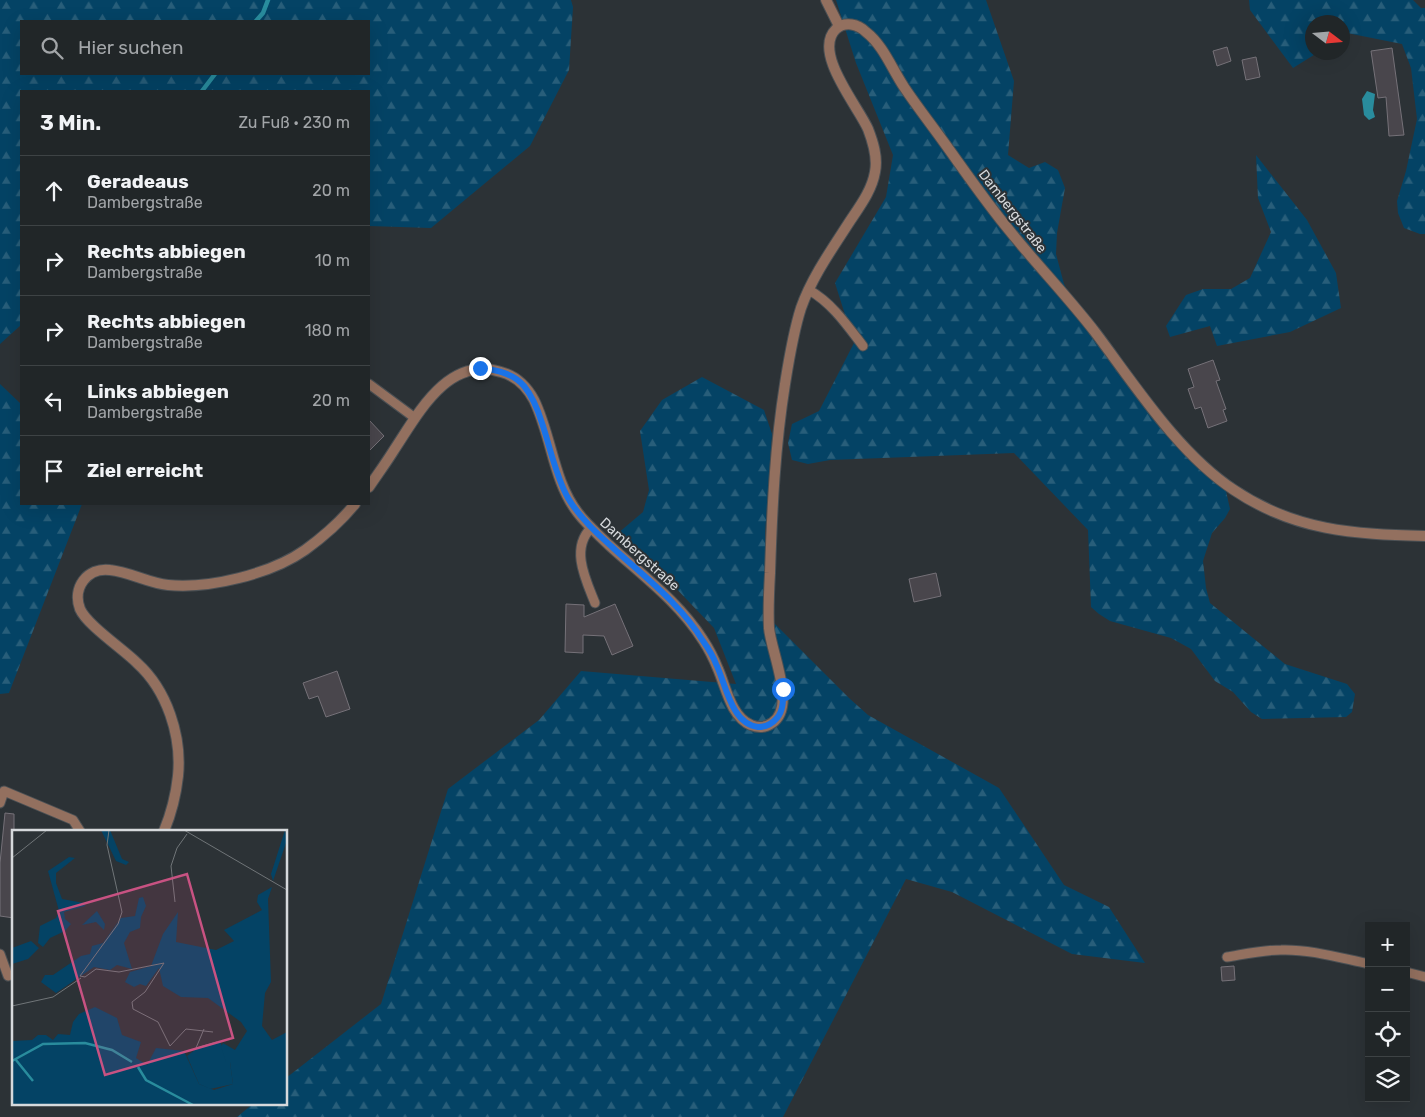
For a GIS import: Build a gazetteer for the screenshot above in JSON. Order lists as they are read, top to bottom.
{
  "streets": {
    "street": ["Dambergstraße"]
  },
  "north": "right",
  "page": {
    "search": "Hier suchen",
    "heading": ["3 Min.", "Zu Fuß · 230 m"],
    "list": [
      ["Geradeaus", "Dambergstraße", "20 m"],
      ["Rechts abbiegen", "Dambergstraße", "10 m"],
      ["Rechts abbiegen", "Dambergstraße", "180 m"],
      ["Links abbiegen", "Dambergstraße", "20 m"],
      "Ziel erreicht"
    ],
    "map_buttons": ["+", "−"]
  }
}
